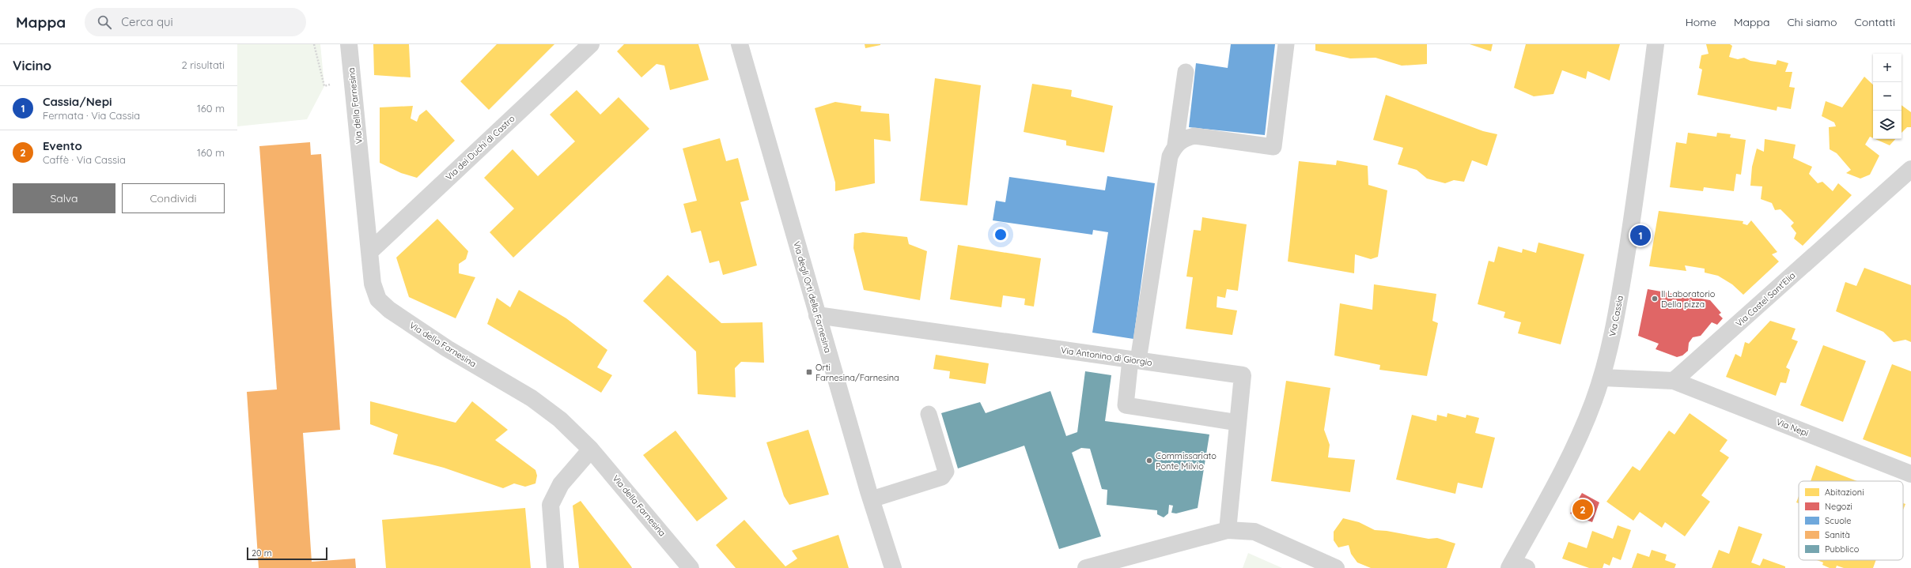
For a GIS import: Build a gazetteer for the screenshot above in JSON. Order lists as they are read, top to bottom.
{
  "streets": {
    "street": [
      "Via della Farnesina",
      "Via dei Duchi di Castro",
      "Via degli Orti della Farnesina",
      "Via Castel Sant'Elia",
      "Via Cassia",
      "Via Antonino di Giorgio",
      "Via Nepi"
    ]
  },
  "crossings": [
    ["Via della Farnesina", "Via dei Duchi di Castro"],
    ["Via degli Orti della Farnesina", "Via Antonino di Giorgio"],
    ["Via Castel Sant'Elia", "Via Nepi"]
  ],
  "places": {
    "other": ["Il Laboratorio Della pizza", "Commissariato Ponte Milvio"],
    "transit": ["Orti Farnesina/Farnesina"]
  },
  "legend": [
    "Abitazioni",
    "Negozi",
    "Scuole",
    "Sanità",
    "Pubblico"
  ],
  "scale_bar": "20 m",
  "page": {
    "header": "Mappa",
    "search": "Cerca qui",
    "nav": [
      "Home",
      "Mappa",
      "Chi siamo",
      "Contatti"
    ],
    "heading": ["Vicino", "2 risultati"],
    "map_buttons": ["+", "−"],
    "list": [
      {
        "mark": "1",
        "name": "Cassia/Nepi",
        "note": "Fermata · Via Cassia",
        "value": "160 m"
      },
      {
        "mark": "2",
        "name": "Evento",
        "note": "Caffè · Via Cassia",
        "value": "160 m"
      }
    ],
    "buttons": ["Salva", "Condividi"],
    "pins": ["1", "2"],
    "scale": "20 m"
  }
}
